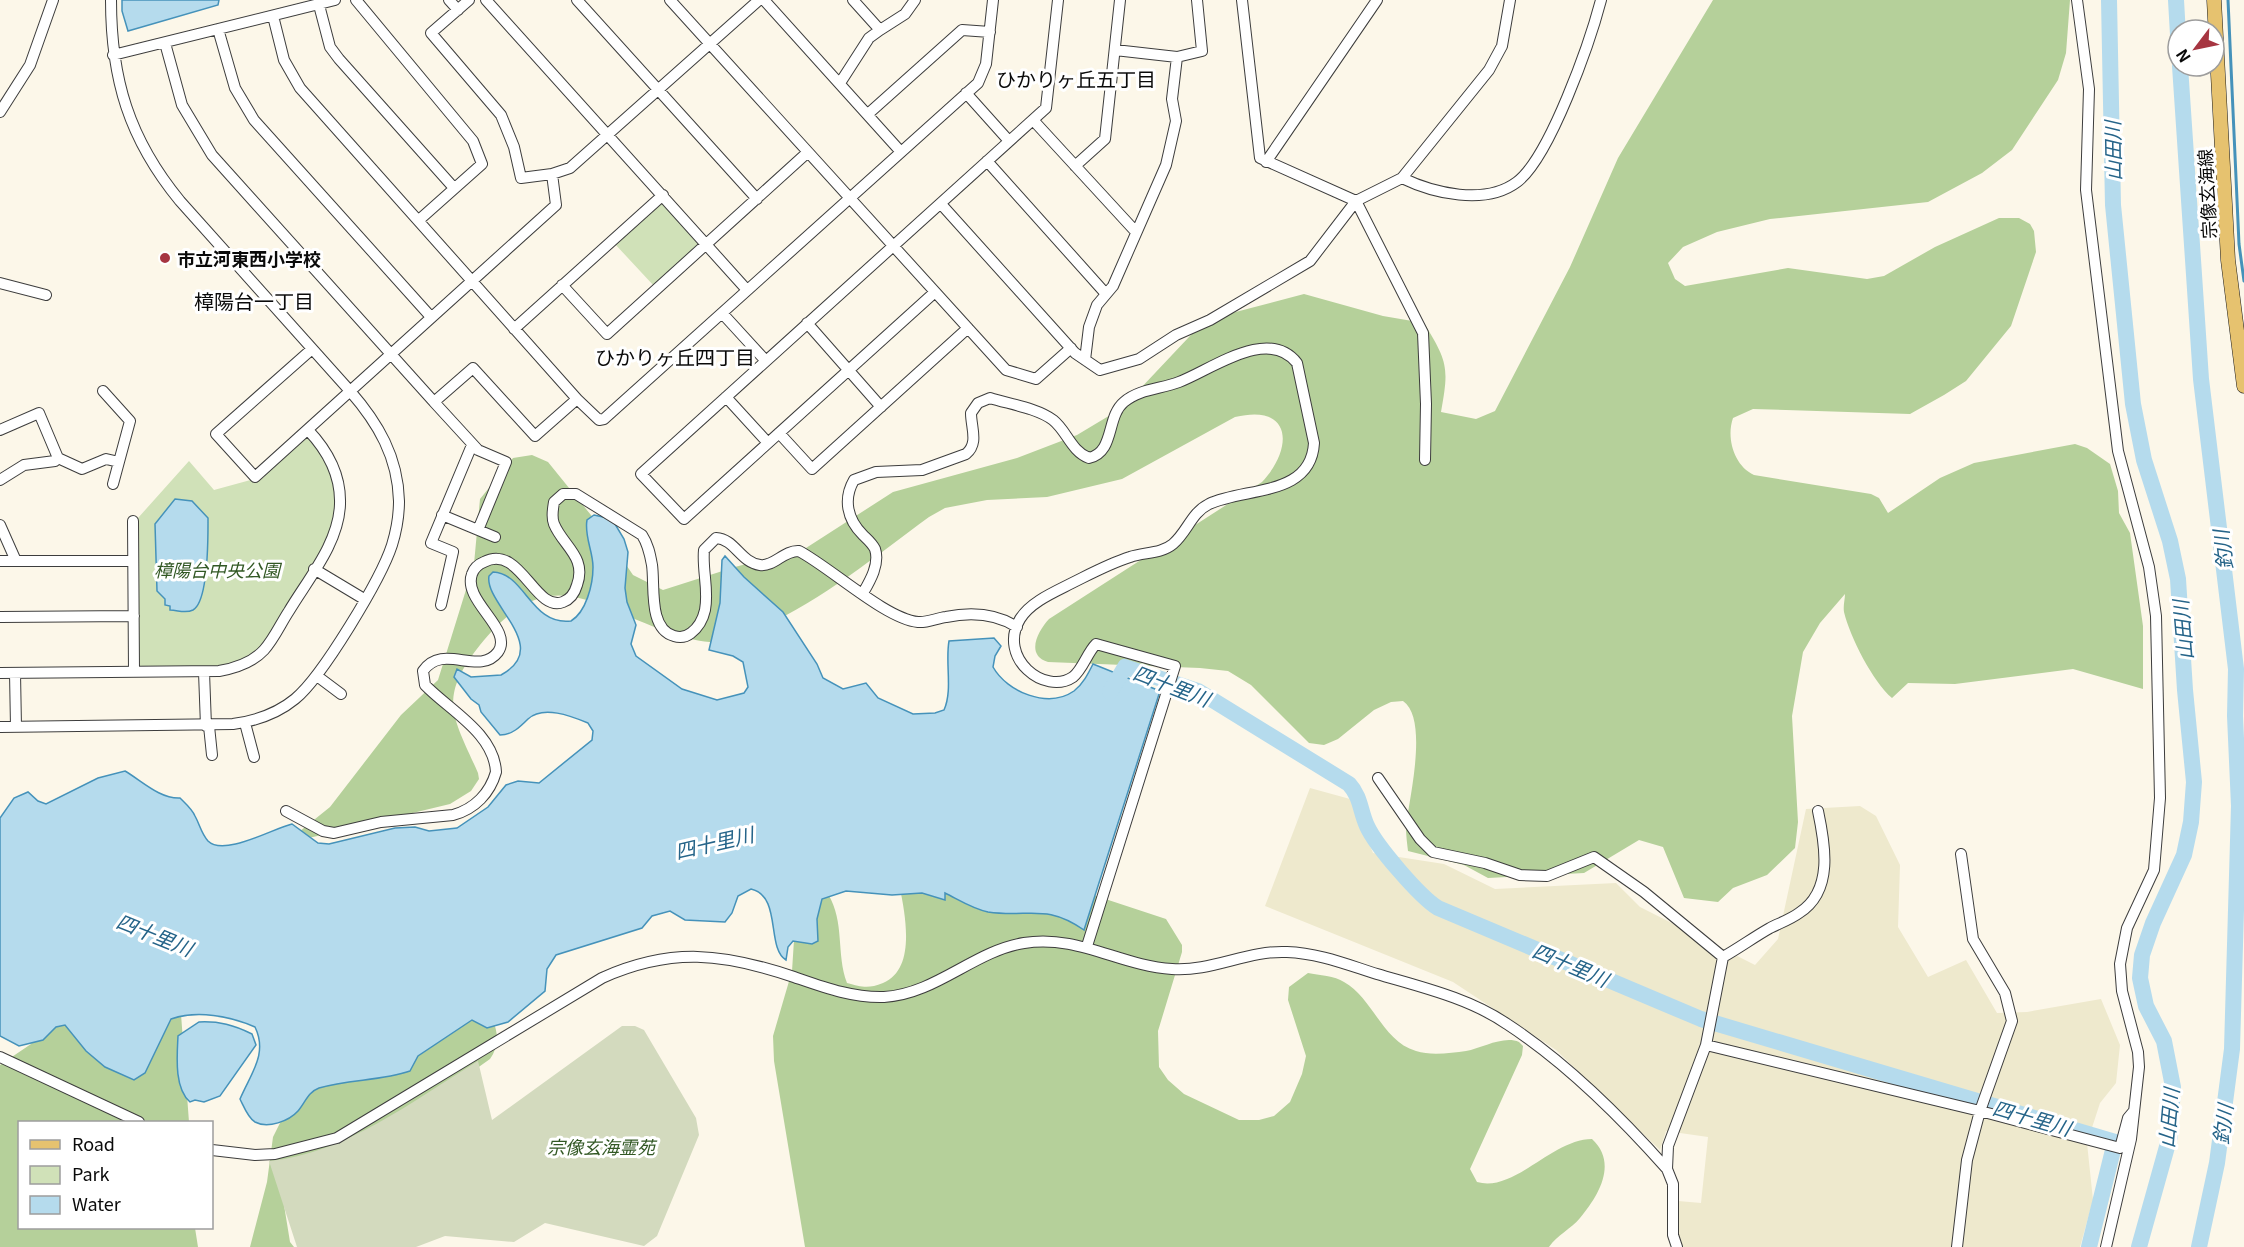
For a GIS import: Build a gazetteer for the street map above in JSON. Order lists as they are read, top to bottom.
{
  "streets": {
    "main road": ["宗像玄海線"]
  },
  "districts": ["ひかりヶ丘五丁目", "樟陽台一丁目", "ひかりヶ丘四丁目"],
  "water": ["山田川", "釣川", "四十里川"],
  "parks": ["樟陽台中央公園", "宗像玄海霊苑"],
  "places": ["市立河東西小学校"],
  "legend": ["Road", "Park", "Water"],
  "north": "bottom left"
}
